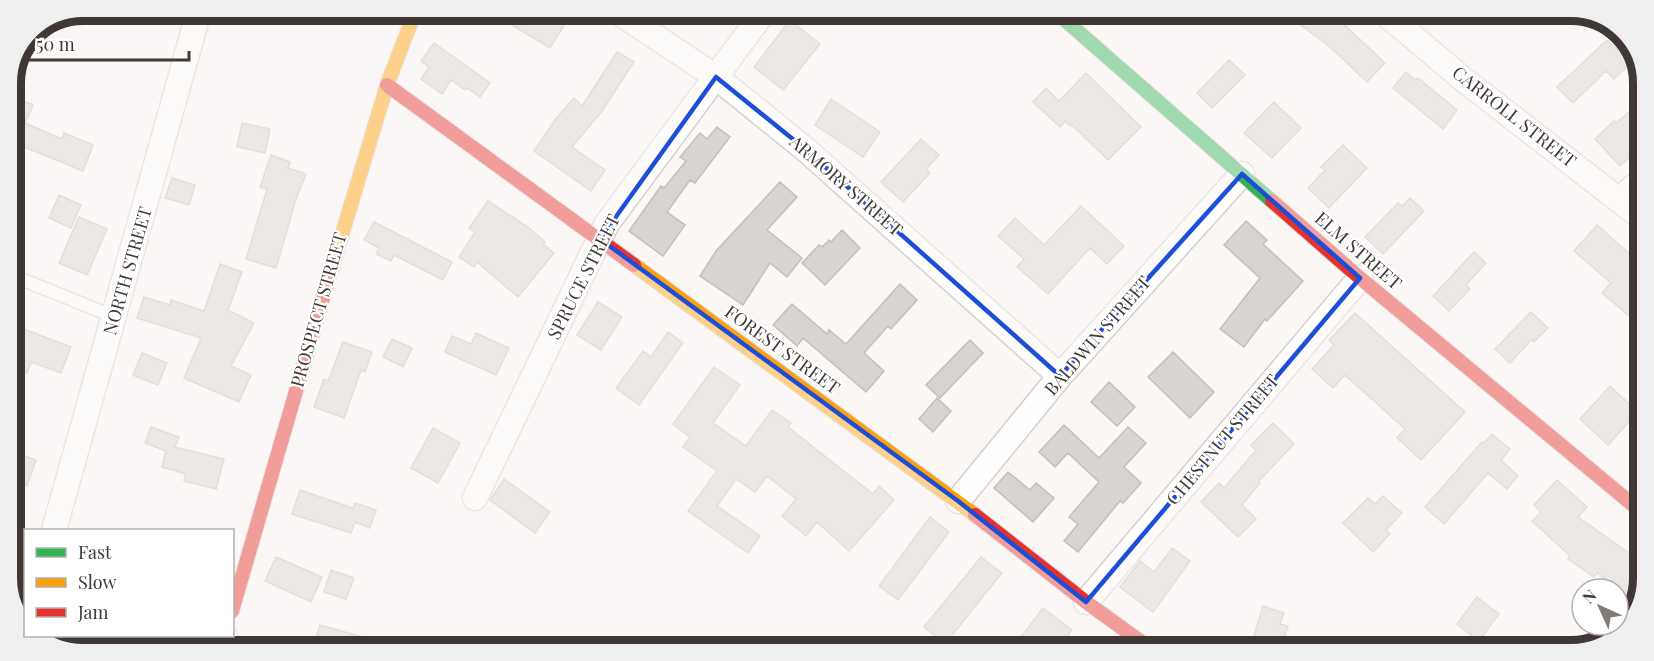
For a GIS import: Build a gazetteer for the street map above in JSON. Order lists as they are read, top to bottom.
{
  "streets": {
    "street": [
      "CARROLL STREET",
      "ARMORY STREET",
      "ELM STREET",
      "NORTH STREET",
      "SPRUCE STREET",
      "PROSPECT STREET",
      "BALDWIN STREET",
      "FOREST STREET",
      "CHESTNUT STREET"
    ]
  },
  "crossings": [
    ["ARMORY STREET", "SPRUCE STREET"],
    ["ARMORY STREET", "BALDWIN STREET"],
    ["ELM STREET", "BALDWIN STREET"],
    ["ELM STREET", "CHESTNUT STREET"],
    ["SPRUCE STREET", "FOREST STREET"],
    ["PROSPECT STREET", "FOREST STREET"],
    ["BALDWIN STREET", "FOREST STREET"],
    ["FOREST STREET", "CHESTNUT STREET"]
  ],
  "legend": ["Fast", "Slow", "Jam"],
  "scale_bar": "50 m",
  "north": "top left"
}
